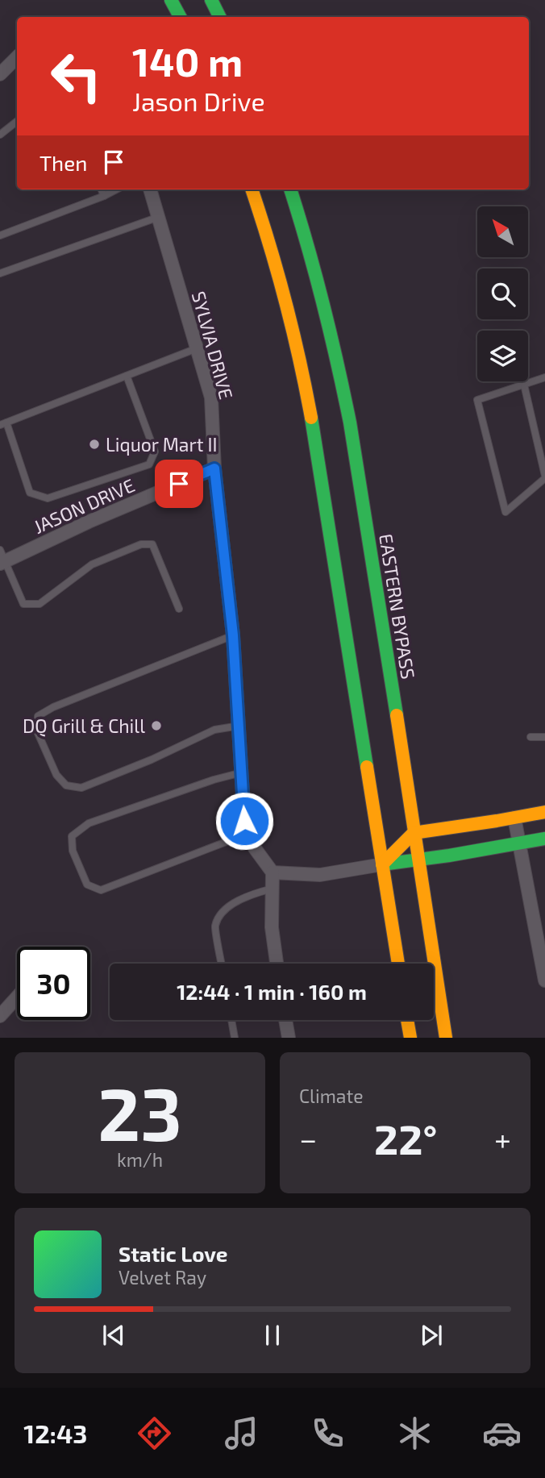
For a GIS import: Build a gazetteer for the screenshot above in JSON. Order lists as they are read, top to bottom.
{
  "streets": {
    "main road": ["EASTERN BYPASS"],
    "street": ["SYLVIA DRIVE", "JASON DRIVE"]
  },
  "crossings": [
    ["SYLVIA DRIVE", "JASON DRIVE"]
  ],
  "places": ["Liquor Mart II", "DQ Grill & Chill"],
  "north": "top left",
  "page": {
    "turn": ["140 m", "Jason Drive"],
    "then": "Then",
    "limit": "30",
    "trip": "12:44 · 1 min · 160 m",
    "tile": [
      ["23", "km/h"],
      "Climate"
    ],
    "heat": ["−", "22°", "+"],
    "song": ["Static Love", "Velvet Ray"],
    "tabs": "12:43"
  }
}
